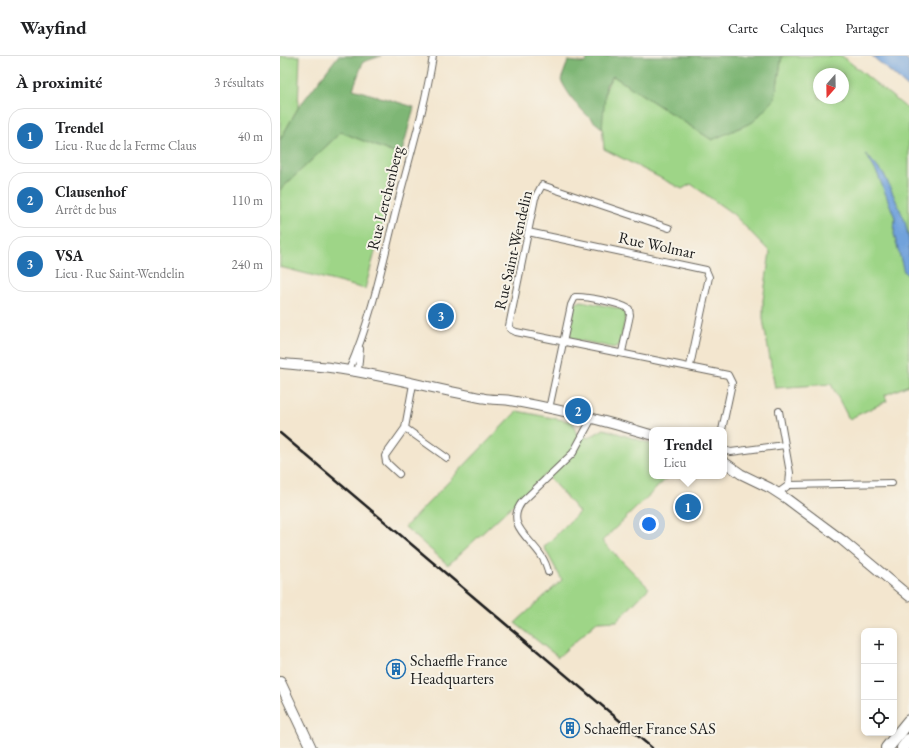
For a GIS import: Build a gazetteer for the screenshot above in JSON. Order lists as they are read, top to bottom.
{
  "streets": {
    "street": ["Rue Lerchenberg", "Rue Wolmar", "Rue Saint-Wendelin"]
  },
  "crossings": [
    ["Rue Wolmar", "Rue Saint-Wendelin"]
  ],
  "places": {
    "building": ["Schaeffle France Headquarters", "Schaeffler France SAS"]
  },
  "north": "bottom",
  "page": {
    "header": "Wayfind",
    "nav": ["Carte", "Calques", "Partager"],
    "heading": ["À proximité", "3 résultats"],
    "list": [
      {
        "mark": "1",
        "name": "Trendel",
        "note": "Lieu · Rue de la Ferme Claus",
        "value": "40 m"
      },
      {
        "mark": "2",
        "name": "Clausenhof",
        "note": "Arrêt de bus",
        "value": "110 m"
      },
      {
        "mark": "3",
        "name": "VSA",
        "note": "Lieu · Rue Saint-Wendelin",
        "value": "240 m"
      }
    ],
    "pins": ["3", "2", "1"],
    "popup": ["Trendel", "Lieu"],
    "map_buttons": ["+", "−"]
  }
}
